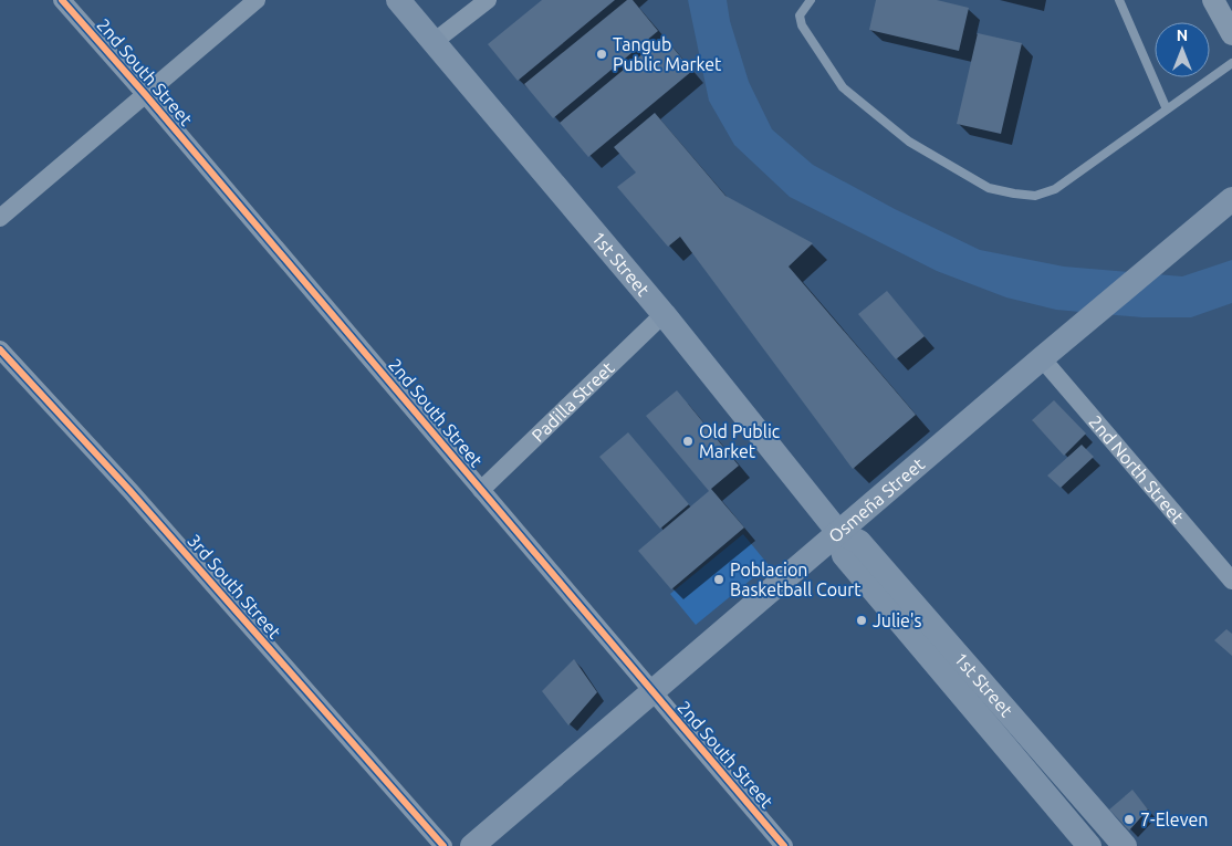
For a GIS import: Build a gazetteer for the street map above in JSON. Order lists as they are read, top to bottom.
{
  "streets": {
    "main road": ["1st Street", "Osmeña Street"],
    "street": [
      "2nd South Street",
      "Padilla Street",
      "2nd North Street",
      "3rd South Street"
    ]
  },
  "crossings": [
    ["2nd South Street", "Padilla Street"],
    ["2nd South Street", "Osmeña Street"],
    ["1st Street", "Padilla Street"],
    ["1st Street", "Osmeña Street"],
    ["2nd North Street", "Osmeña Street"]
  ],
  "places": [
    "Tangub Public Market",
    "Old Public Market",
    "Poblacion Basketball Court",
    "Julie's",
    "7-Eleven"
  ],
  "north": "top"
}
